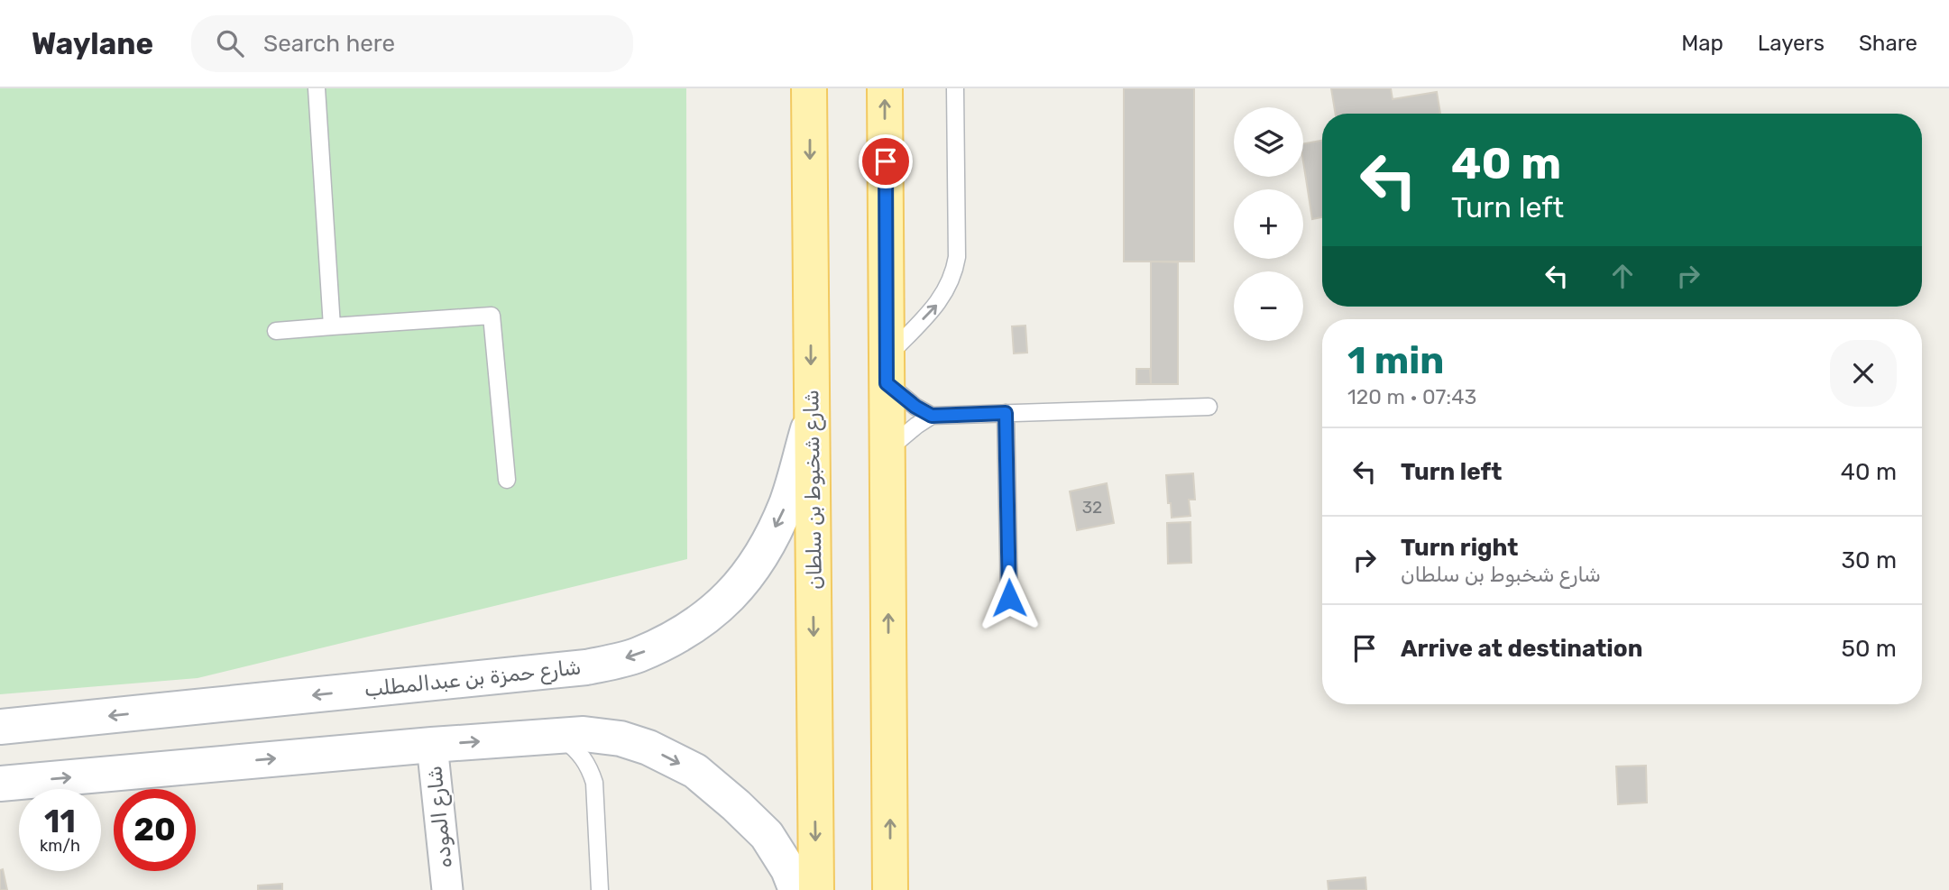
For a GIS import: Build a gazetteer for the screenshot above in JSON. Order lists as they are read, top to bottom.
{
  "streets": {
    "main road": ["شارع شخبوط بن سلطان"],
    "street": ["شارع حمزة بن عبدالمطلب", "شارع الموده"]
  },
  "crossings": [
    ["شارع شخبوط بن سلطان", "شارع حمزة بن عبدالمطلب"]
  ],
  "house_numbers": ["32"],
  "page": {
    "header": "Waylane",
    "search": "Search here",
    "nav": ["Map", "Layers", "Share"],
    "map_buttons": ["+", "−"],
    "turn": ["40 m", "Turn left"],
    "heading": ["1 min", "120 m · 07:43"],
    "list": [
      {
        "name": "Turn left",
        "value": "40 m"
      },
      {
        "name": "Turn right",
        "note": "شارع شخبوط بن سلطان",
        "value": "30 m"
      },
      {
        "name": "Arrive at destination",
        "value": "50 m"
      }
    ],
    "speed": "11 km/h",
    "limit": "20"
  }
}
